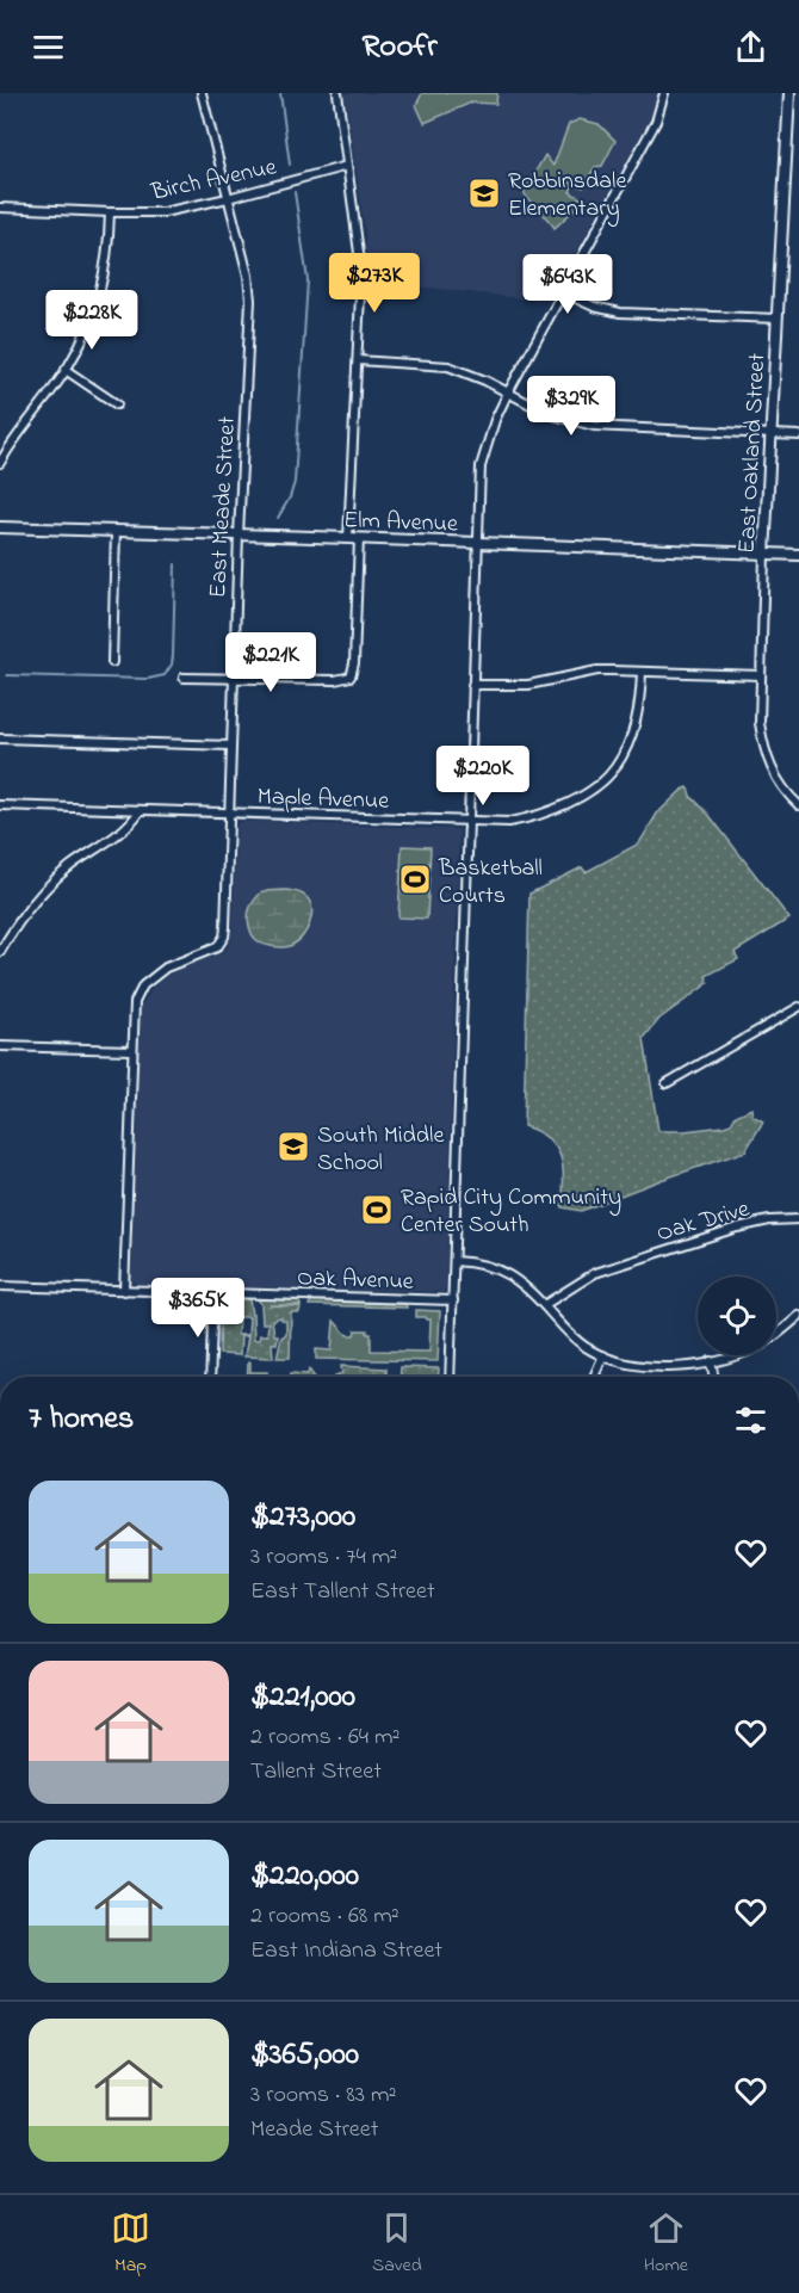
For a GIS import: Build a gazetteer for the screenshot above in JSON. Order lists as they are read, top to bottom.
{
  "streets": {
    "street": [
      "Birch Avenue",
      "East Oakland Street",
      "East Meade Street",
      "Elm Avenue",
      "Maple Avenue",
      "Oak Drive",
      "Oak Avenue"
    ]
  },
  "crossings": [
    ["Birch Avenue", "East Meade Street"],
    ["East Oakland Street", "Elm Avenue"],
    ["East Meade Street", "Elm Avenue"],
    ["East Meade Street", "Maple Avenue"]
  ],
  "places": {
    "school or university": ["Robbinsdale Elementary", "South Middle School"],
    "sports": ["Basketball Courts", "Rapid City Community Center South"]
  },
  "page": {
    "header": "Roofr",
    "price": [
      "$273K",
      "$643K",
      "$228K",
      "$329K",
      "$221K",
      "$220K",
      "$365K"
    ],
    "heading": "7 homes",
    "list": [
      {
        "name": "$273,000",
        "note": "3 rooms · 74 m² · East Tallent Street"
      },
      {
        "name": "$221,000",
        "note": "2 rooms · 64 m² · Tallent Street"
      },
      {
        "name": "$220,000",
        "note": "2 rooms · 68 m² · East Indiana Street"
      },
      {
        "name": "$365,000",
        "note": "3 rooms · 83 m² · Meade Street"
      }
    ],
    "tabs": ["Map", "Saved", "Home"]
  }
}
